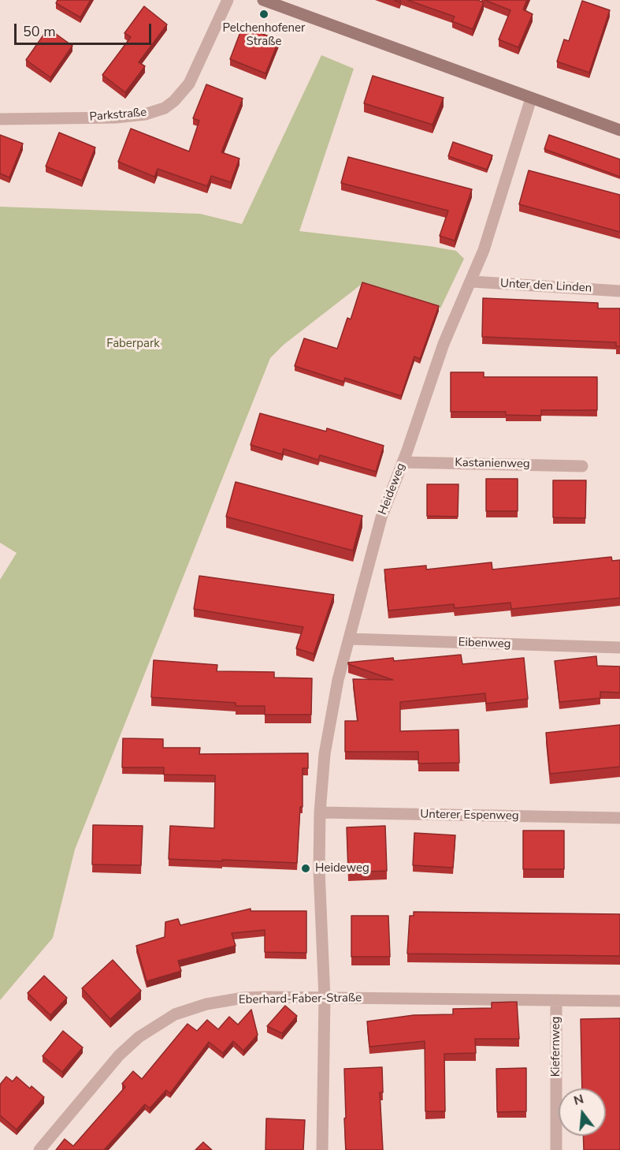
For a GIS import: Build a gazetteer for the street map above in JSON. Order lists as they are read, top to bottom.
{
  "streets": {
    "street": [
      "Parkstraße",
      "Unter den Linden",
      "Kastanienweg",
      "Heideweg",
      "Eibenweg",
      "Unterer Espenweg",
      "Eberhard-Faber-Straße",
      "Kiefernweg"
    ]
  },
  "crossings": [
    ["Unter den Linden", "Heideweg"],
    ["Kastanienweg", "Heideweg"],
    ["Heideweg", "Eibenweg"],
    ["Heideweg", "Unterer Espenweg"],
    ["Heideweg", "Eberhard-Faber-Straße"],
    ["Eberhard-Faber-Straße", "Kiefernweg"]
  ],
  "parks": ["Faberpark"],
  "places": ["Pelchenhofener Straße", "Heideweg"],
  "scale_bar": "50 m",
  "north": "top"
}
